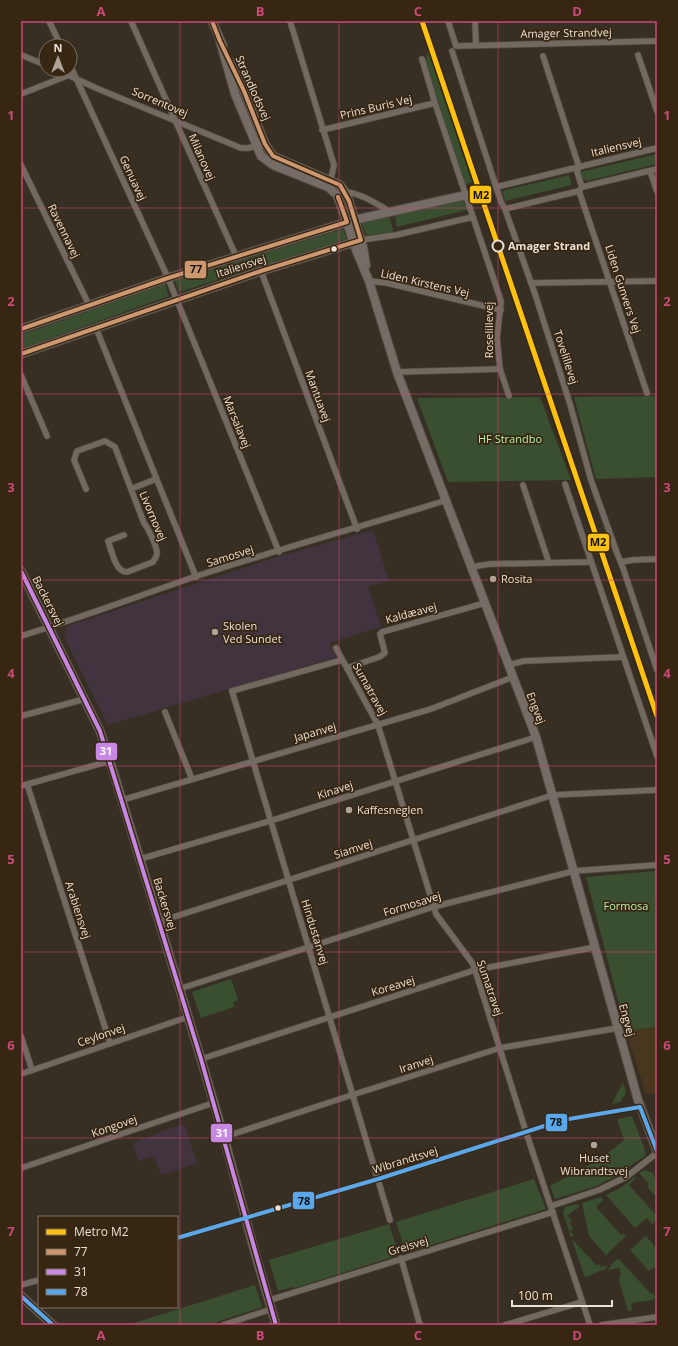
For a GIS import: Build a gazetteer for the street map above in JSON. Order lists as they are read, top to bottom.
{
  "streets": {
    "street": [
      "Amager Strandvej",
      "Strandlodsvej",
      "Sorrentovej",
      "Prins Buris Vej",
      "Italiensvej",
      "Milanovej",
      "Genuavej",
      "Ravennavej",
      "Liden Kirstens Vej",
      "Liden Gunvers Vej",
      "Roselillevej",
      "Tovelillevej",
      "Mantuavej",
      "Marsalavej",
      "Livornovej",
      "Samosvej",
      "Backersvej",
      "Kaldæavej",
      "Sumatravej",
      "Engvej",
      "Japanvej",
      "Kinavej",
      "Siamvej",
      "Formosavej",
      "Arabiensvej",
      "Hindustanvej",
      "Koreavej",
      "Ceylonvej",
      "Iranvej",
      "Kongovej",
      "Wibrandtsvej",
      "Greisvej"
    ]
  },
  "crossings": [
    ["Strandlodsvej", "Sorrentovej"],
    ["Sorrentovej", "Milanovej"],
    ["Sorrentovej", "Genuavej"],
    ["Prins Buris Vej", "Roselillevej"],
    ["Italiensvej", "Milanovej"],
    ["Italiensvej", "Genuavej"],
    ["Italiensvej", "Ravennavej"],
    ["Italiensvej", "Liden Gunvers Vej"],
    ["Italiensvej", "Roselillevej"],
    ["Italiensvej", "Tovelillevej"],
    ["Italiensvej", "Mantuavej"],
    ["Italiensvej", "Marsalavej"],
    ["Italiensvej", "Livornovej"],
    ["Italiensvej", "Engvej"],
    ["Genuavej", "Marsalavej"],
    ["Liden Kirstens Vej", "Roselillevej"],
    ["Liden Kirstens Vej", "Engvej"],
    ["Mantuavej", "Samosvej"],
    ["Marsalavej", "Samosvej"],
    ["Livornovej", "Samosvej"],
    ["Samosvej", "Backersvej"],
    ["Samosvej", "Engvej"],
    ["Backersvej", "Japanvej"],
    ["Backersvej", "Kinavej"],
    ["Backersvej", "Siamvej"],
    ["Backersvej", "Formosavej"],
    ["Backersvej", "Koreavej"],
    ["Backersvej", "Ceylonvej"],
    ["Backersvej", "Iranvej"],
    ["Backersvej", "Kongovej"],
    ["Backersvej", "Wibrandtsvej"],
    ["Backersvej", "Greisvej"],
    ["Kaldæavej", "Sumatravej"],
    ["Kaldæavej", "Engvej"],
    ["Sumatravej", "Japanvej"],
    ["Sumatravej", "Kinavej"],
    ["Sumatravej", "Siamvej"],
    ["Sumatravej", "Formosavej"],
    ["Sumatravej", "Hindustanvej"],
    ["Sumatravej", "Koreavej"],
    ["Sumatravej", "Iranvej"],
    ["Sumatravej", "Wibrandtsvej"],
    ["Sumatravej", "Greisvej"],
    ["Engvej", "Japanvej"],
    ["Engvej", "Kinavej"],
    ["Engvej", "Siamvej"],
    ["Engvej", "Formosavej"],
    ["Engvej", "Koreavej"],
    ["Engvej", "Iranvej"],
    ["Engvej", "Wibrandtsvej"],
    ["Engvej", "Greisvej"],
    ["Japanvej", "Hindustanvej"],
    ["Kinavej", "Hindustanvej"],
    ["Siamvej", "Hindustanvej"],
    ["Formosavej", "Hindustanvej"],
    ["Arabiensvej", "Ceylonvej"],
    ["Hindustanvej", "Koreavej"],
    ["Hindustanvej", "Iranvej"],
    ["Hindustanvej", "Wibrandtsvej"]
  ],
  "parks": ["HF Strandbo", "Formosa"],
  "places": [
    "Amager Strand",
    "Rosita",
    "Skolen Ved Sundet",
    "Kaffesneglen",
    "Huset Wibrandtsvej"
  ],
  "lines": [
    "metro line M2",
    "transit line 77",
    "transit line 31",
    "transit line 78"
  ],
  "legend": [
    "Metro M2",
    "77",
    "31",
    "78"
  ],
  "scale_bar": "100 m",
  "north": "top",
  "grid": {
    "columns": [
      "A",
      "B",
      "C",
      "D"
    ],
    "rows": [
      "1",
      "2",
      "3",
      "4",
      "5",
      "6",
      "7"
    ]
  }
}
